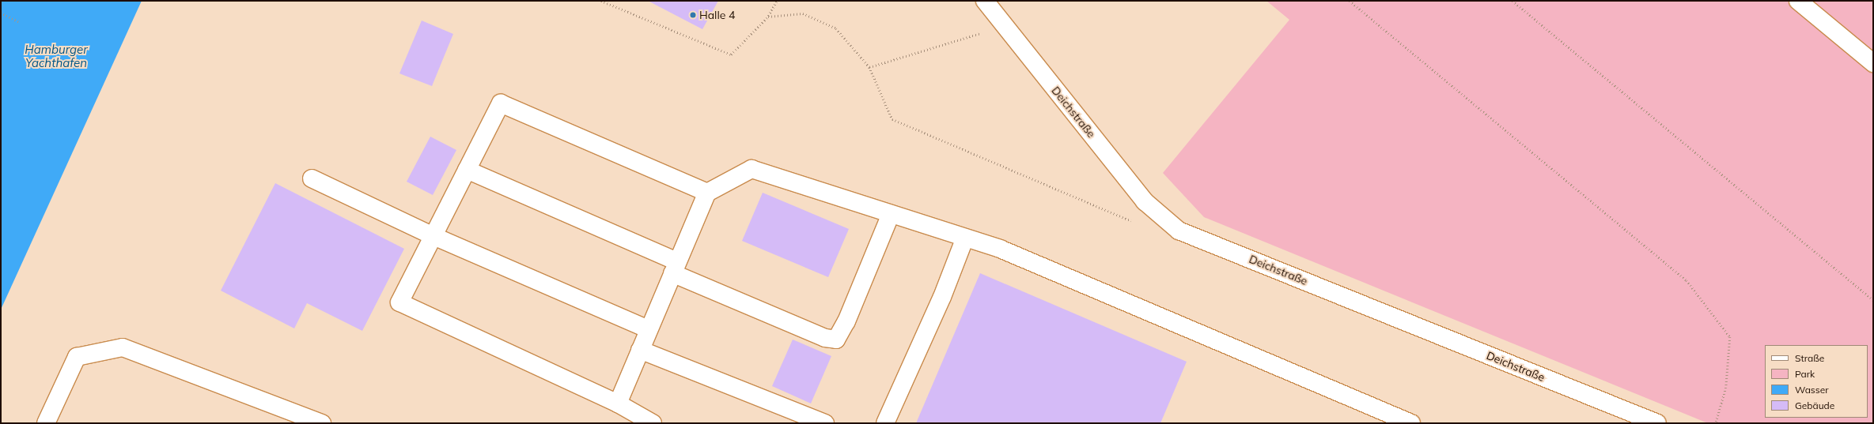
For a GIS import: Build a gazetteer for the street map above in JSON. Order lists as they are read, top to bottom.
{
  "streets": {
    "street": ["Deichstraße"]
  },
  "water": ["Hamburger Yachthafen"],
  "places": ["Halle 4"],
  "legend": [
    "Straße",
    "Park",
    "Wasser",
    "Gebäude"
  ]
}
